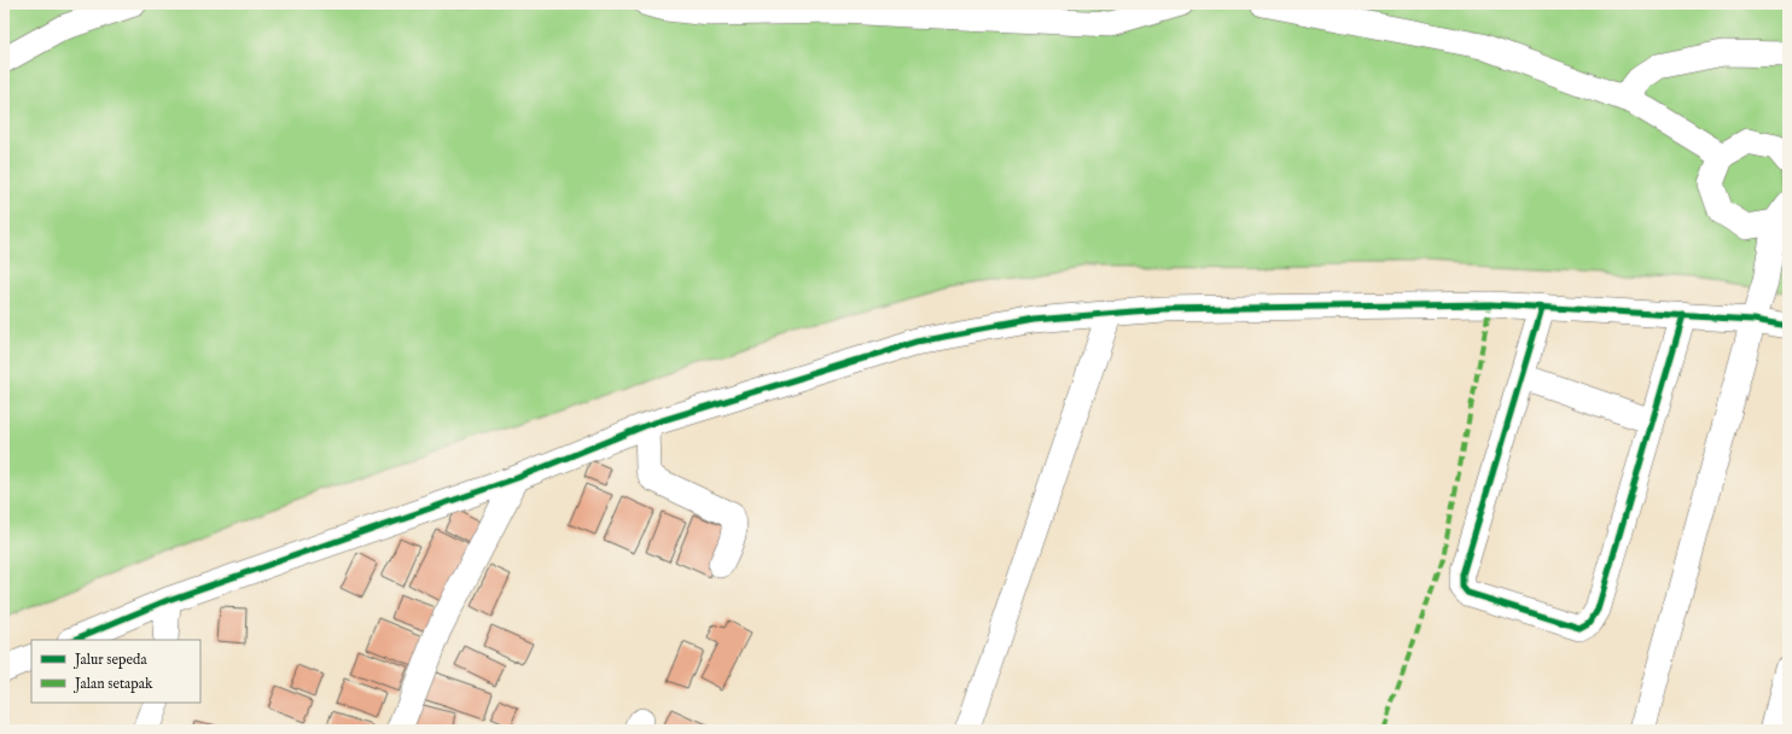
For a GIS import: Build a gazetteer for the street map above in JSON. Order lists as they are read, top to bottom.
{
  "legend": ["Jalur sepeda", "Jalan setapak"]
}
